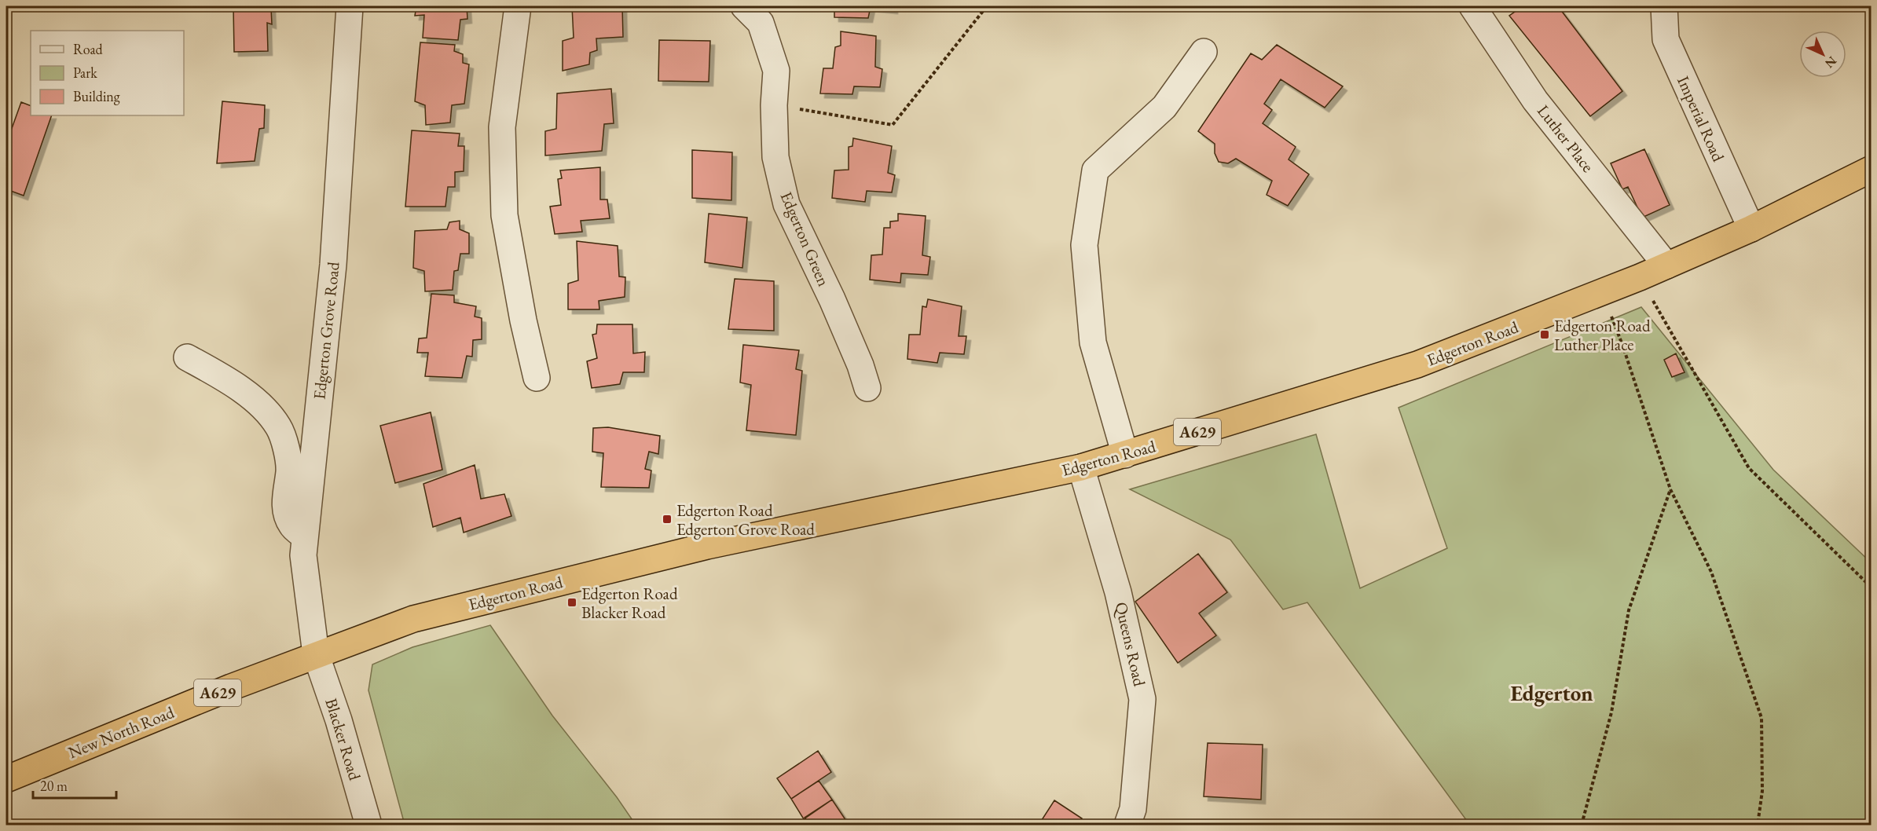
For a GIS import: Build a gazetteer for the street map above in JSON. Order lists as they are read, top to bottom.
{
  "streets": {
    "highway": ["Edgerton Road", "A629", "New North Road"],
    "street": [
      "Imperial Road",
      "Luther Place",
      "Edgerton Green",
      "Edgerton Grove Road",
      "Queens Road",
      "Blacker Road"
    ]
  },
  "crossings": [
    ["Imperial Road", "Edgerton Road"],
    ["Luther Place", "Edgerton Road"],
    ["Edgerton Grove Road", "Edgerton Road"],
    ["Edgerton Grove Road", "New North Road"],
    ["Edgerton Grove Road", "Blacker Road"],
    ["Edgerton Road", "Queens Road"],
    ["Edgerton Road", "New North Road"],
    ["Edgerton Road", "Blacker Road"],
    ["New North Road", "Blacker Road"]
  ],
  "districts": ["Edgerton"],
  "places": {
    "transit": ["Edgerton Road Luther Place", "Edgerton Road Edgerton Grove Road", "Edgerton Road Blacker Road"]
  },
  "legend": ["Road", "Park", "Building"],
  "scale_bar": "20 m",
  "north": "bottom right"
}
